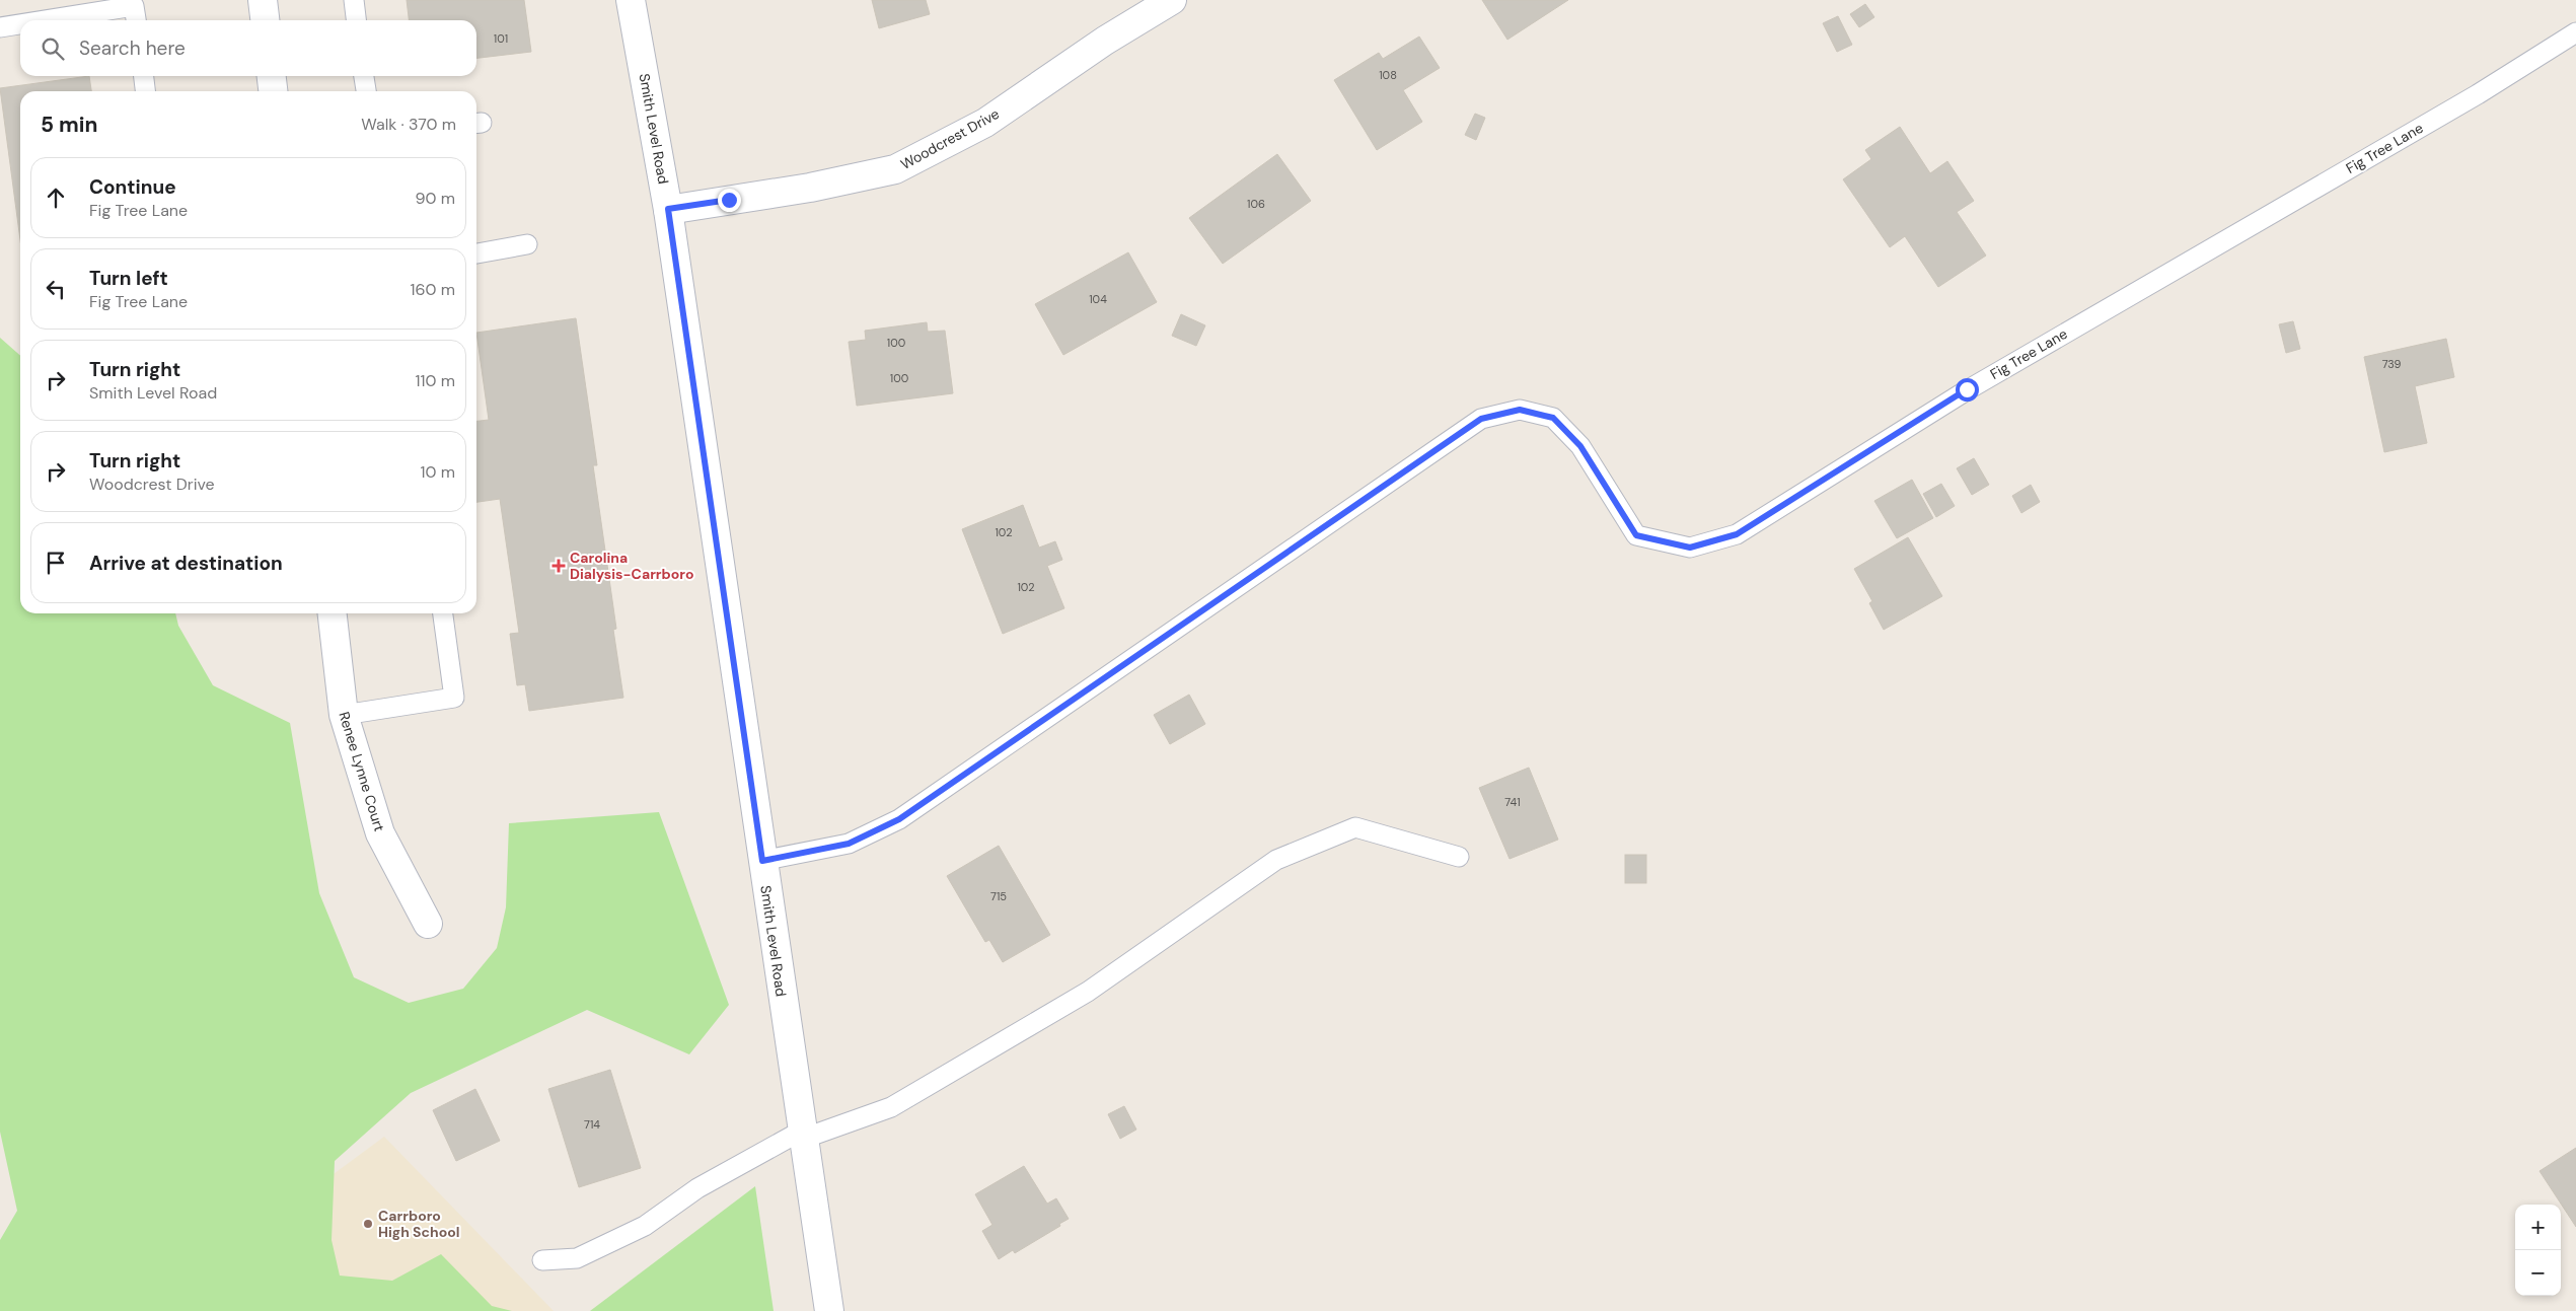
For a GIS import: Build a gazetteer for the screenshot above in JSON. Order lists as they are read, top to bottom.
{
  "streets": {
    "main road": ["Smith Level Road", "Woodcrest Drive", "Renee Lynne Court"],
    "lane": ["Fig Tree Lane"]
  },
  "crossings": [
    ["Smith Level Road", "Woodcrest Drive"],
    ["Smith Level Road", "Fig Tree Lane"]
  ],
  "places": {
    "health": ["Carolina Dialysis-Carrboro"],
    "other": ["Carrboro High School"]
  },
  "house_numbers": [
    "101",
    "108",
    "106",
    "104",
    "100",
    "739",
    "100",
    "102",
    "102",
    "741",
    "715",
    "714"
  ],
  "page": {
    "search": "Search here",
    "heading": ["5 min", "Walk · 370 m"],
    "list": [
      ["Continue", "Fig Tree Lane", "90 m"],
      ["Turn left", "Fig Tree Lane", "160 m"],
      ["Turn right", "Smith Level Road", "110 m"],
      ["Turn right", "Woodcrest Drive", "10 m"],
      "Arrive at destination"
    ],
    "map_buttons": ["+", "−"]
  }
}
